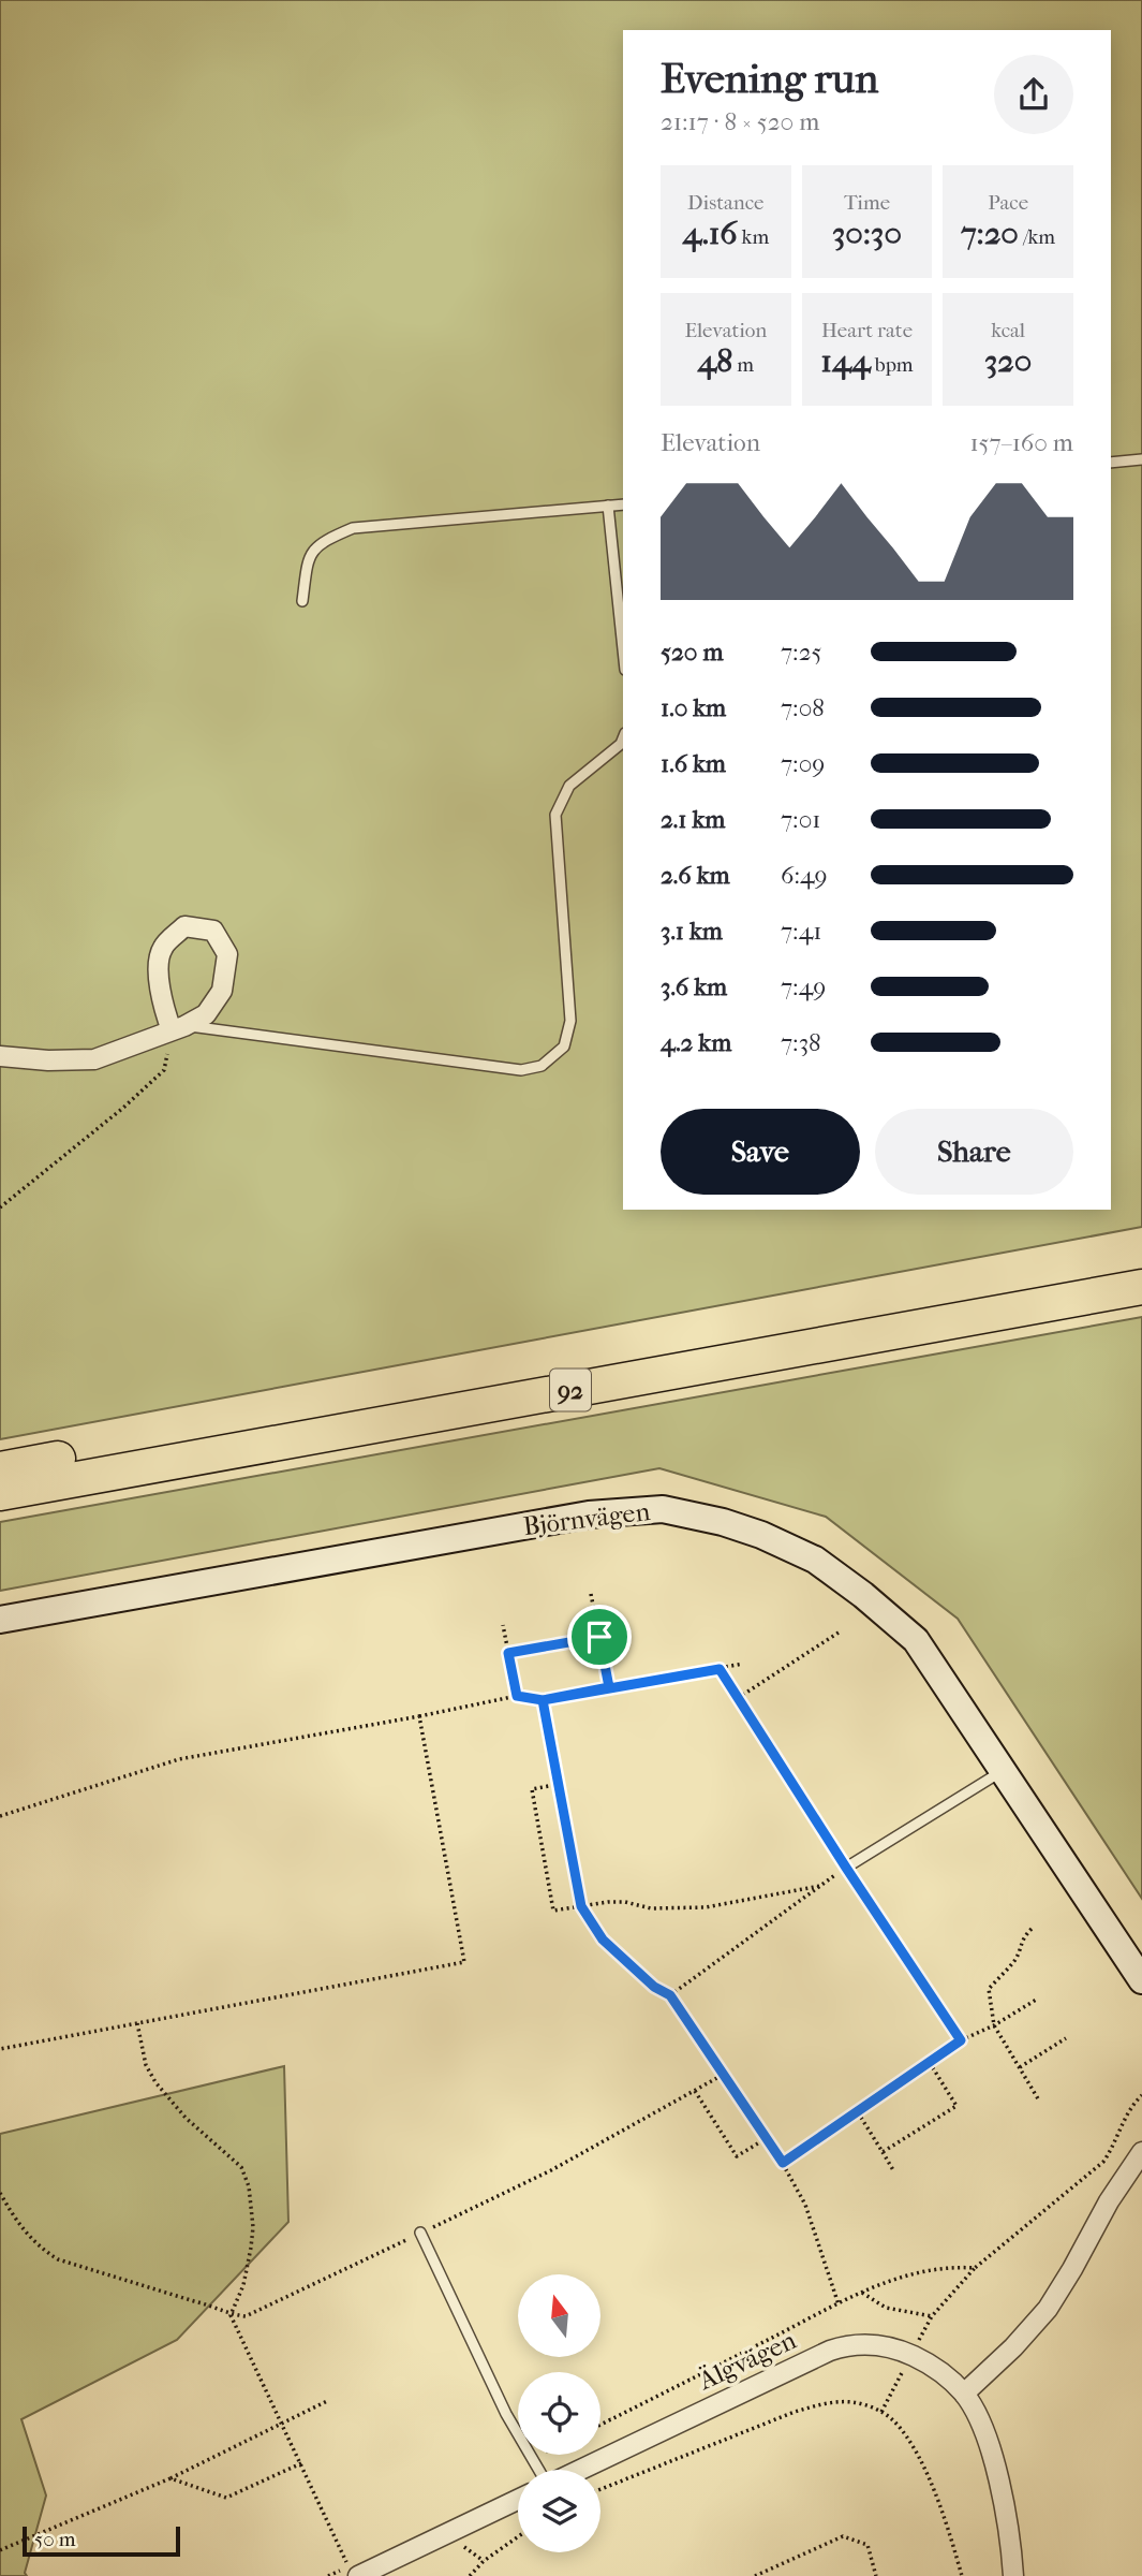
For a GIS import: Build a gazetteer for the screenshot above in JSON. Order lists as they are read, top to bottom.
{
  "streets": {
    "highway": ["92"],
    "street": ["Björnvägen", "Älgvägen"]
  },
  "scale_bar": "50 m",
  "north": "top",
  "page": {
    "heading": ["Evening run", "21:17 · 8 × 520 m"],
    "stats": [
      ["Distance", "4.16 km"],
      ["Time", "30:30"],
      ["Pace", "7:20 /km"],
      ["Elevation", "48 m"],
      ["Heart rate", "144 bpm"],
      ["kcal", "320"]
    ],
    "chart": ["Elevation", "157–160 m"],
    "list": [
      {
        "name": "520 m",
        "note": "7:25"
      },
      {
        "name": "1.0 km",
        "note": "7:08"
      },
      {
        "name": "1.6 km",
        "note": "7:09"
      },
      {
        "name": "2.1 km",
        "note": "7:01"
      },
      {
        "name": "2.6 km",
        "note": "6:49"
      },
      {
        "name": "3.1 km",
        "note": "7:41"
      },
      {
        "name": "3.6 km",
        "note": "7:49"
      },
      {
        "name": "4.2 km",
        "note": "7:38"
      }
    ],
    "buttons": ["Save", "Share"],
    "scale": "50 m"
  }
}
